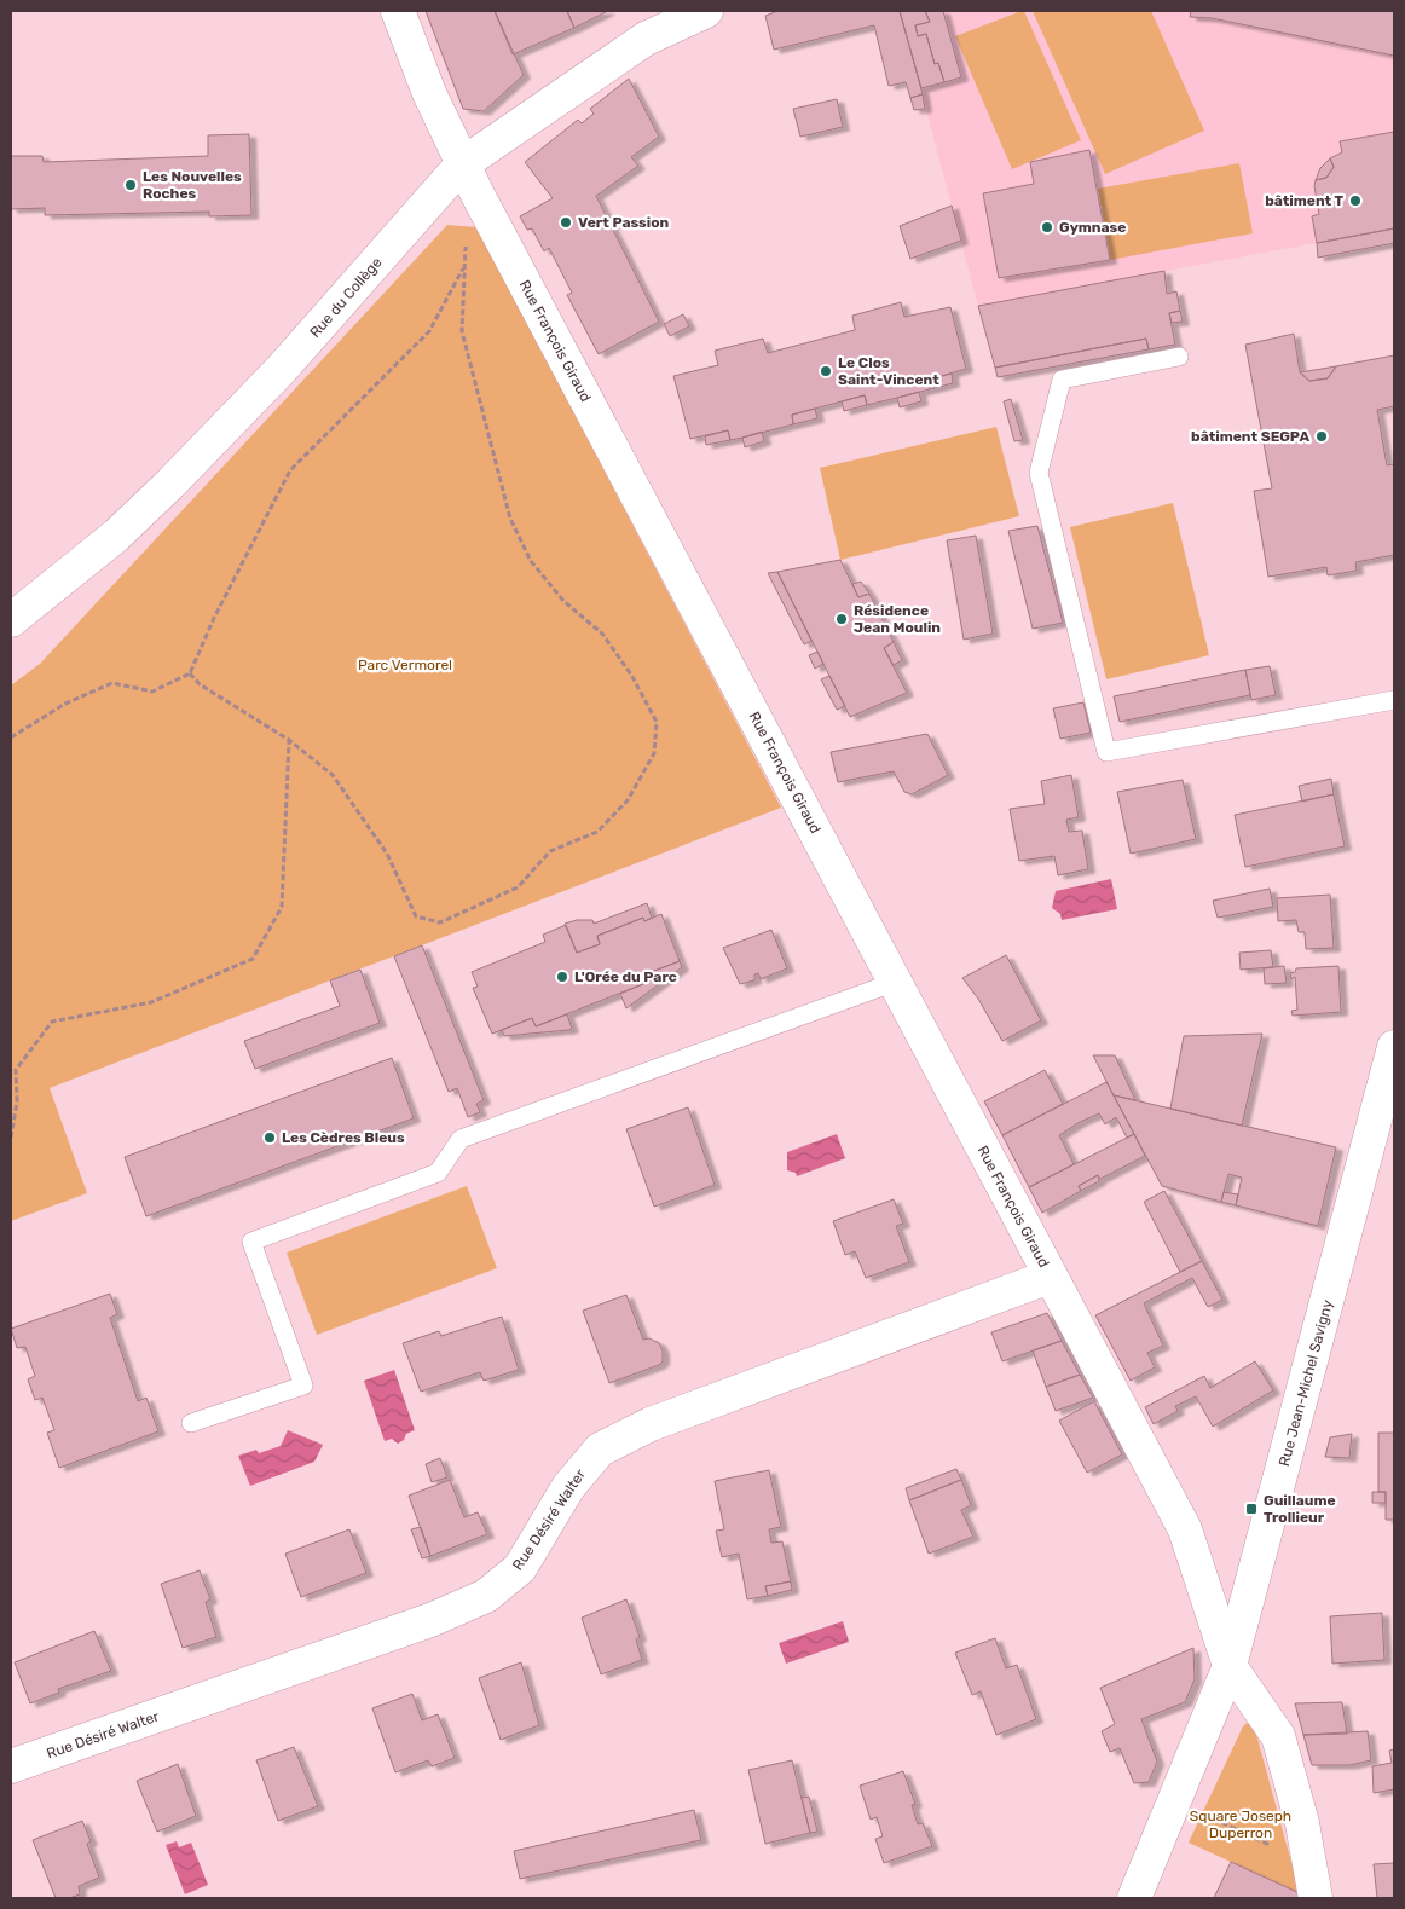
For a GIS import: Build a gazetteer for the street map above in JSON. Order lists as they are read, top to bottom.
{
  "streets": {
    "street": [
      "Rue du Collège",
      "Rue François Giraud",
      "Rue Jean-Michel Savigny",
      "Rue Désiré Walter"
    ]
  },
  "crossings": [
    ["Rue du Collège", "Rue François Giraud"],
    ["Rue François Giraud", "Rue Jean-Michel Savigny"],
    ["Rue François Giraud", "Rue Désiré Walter"]
  ],
  "parks": ["Parc Vermorel", "Square Joseph Duperron"],
  "places": {
    "other": [
      "Les Nouvelles Roches",
      "bâtiment T",
      "Vert Passion",
      "Gymnase",
      "Le Clos Saint-Vincent",
      "bâtiment SEGPA",
      "Résidence Jean Moulin",
      "L'Orée du Parc",
      "Les Cèdres Bleus"
    ],
    "transit": ["Guillaume Trollieur"]
  }
}
